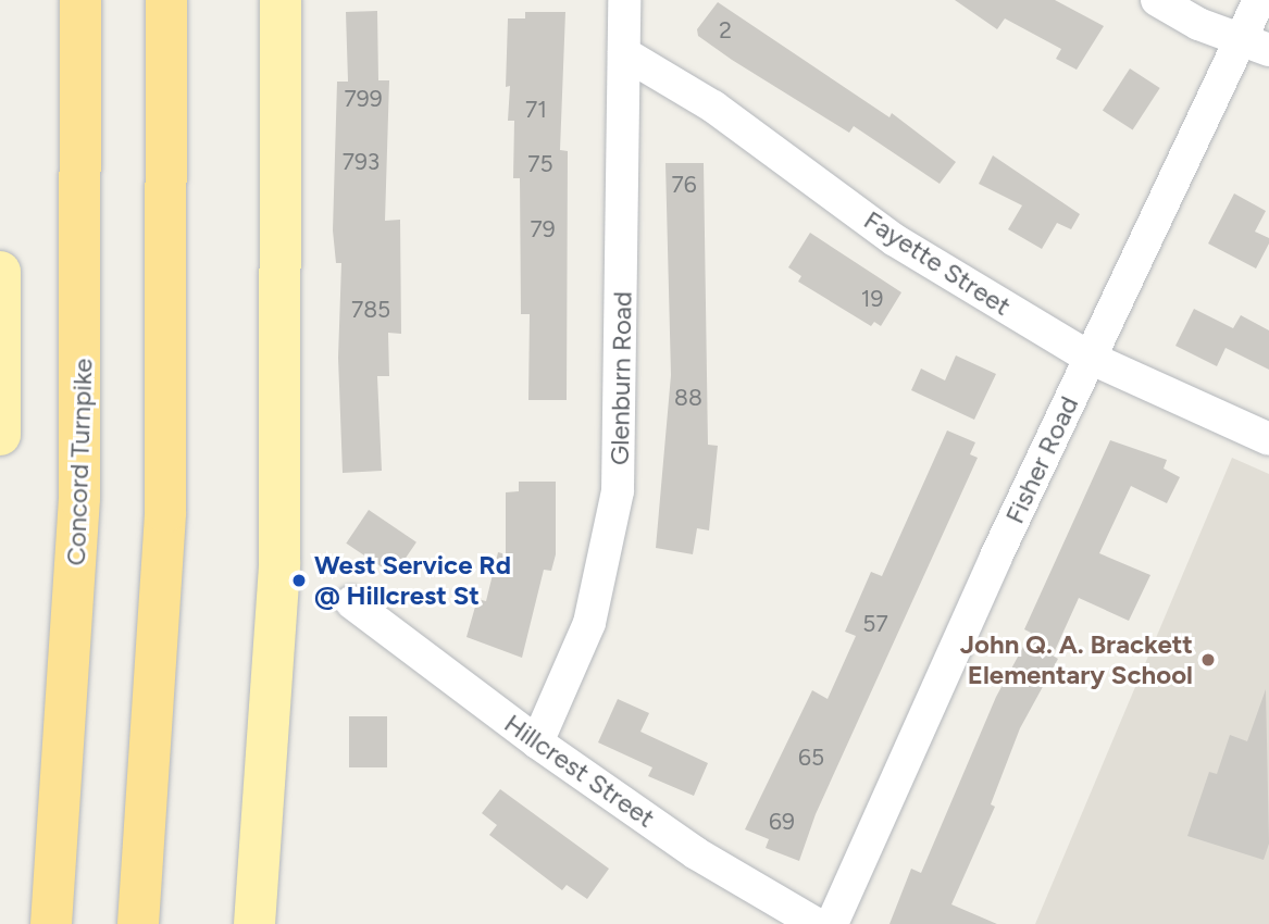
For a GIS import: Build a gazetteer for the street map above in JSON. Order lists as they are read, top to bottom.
{
  "streets": {
    "highway": ["Concord Turnpike"],
    "street": [
      "Fayette Street",
      "Glenburn Road",
      "Fisher Road",
      "Hillcrest Street"
    ]
  },
  "crossings": [
    ["Fayette Street", "Glenburn Road"],
    ["Fayette Street", "Fisher Road"],
    ["Glenburn Road", "Hillcrest Street"]
  ],
  "places": ["West Service Rd @ Hillcrest St", "John Q. A. Brackett Elementary School"],
  "house_numbers": [
    "2",
    "799",
    "71",
    "793",
    "75",
    "76",
    "79",
    "19",
    "785",
    "88",
    "57",
    "65",
    "69"
  ]
}
